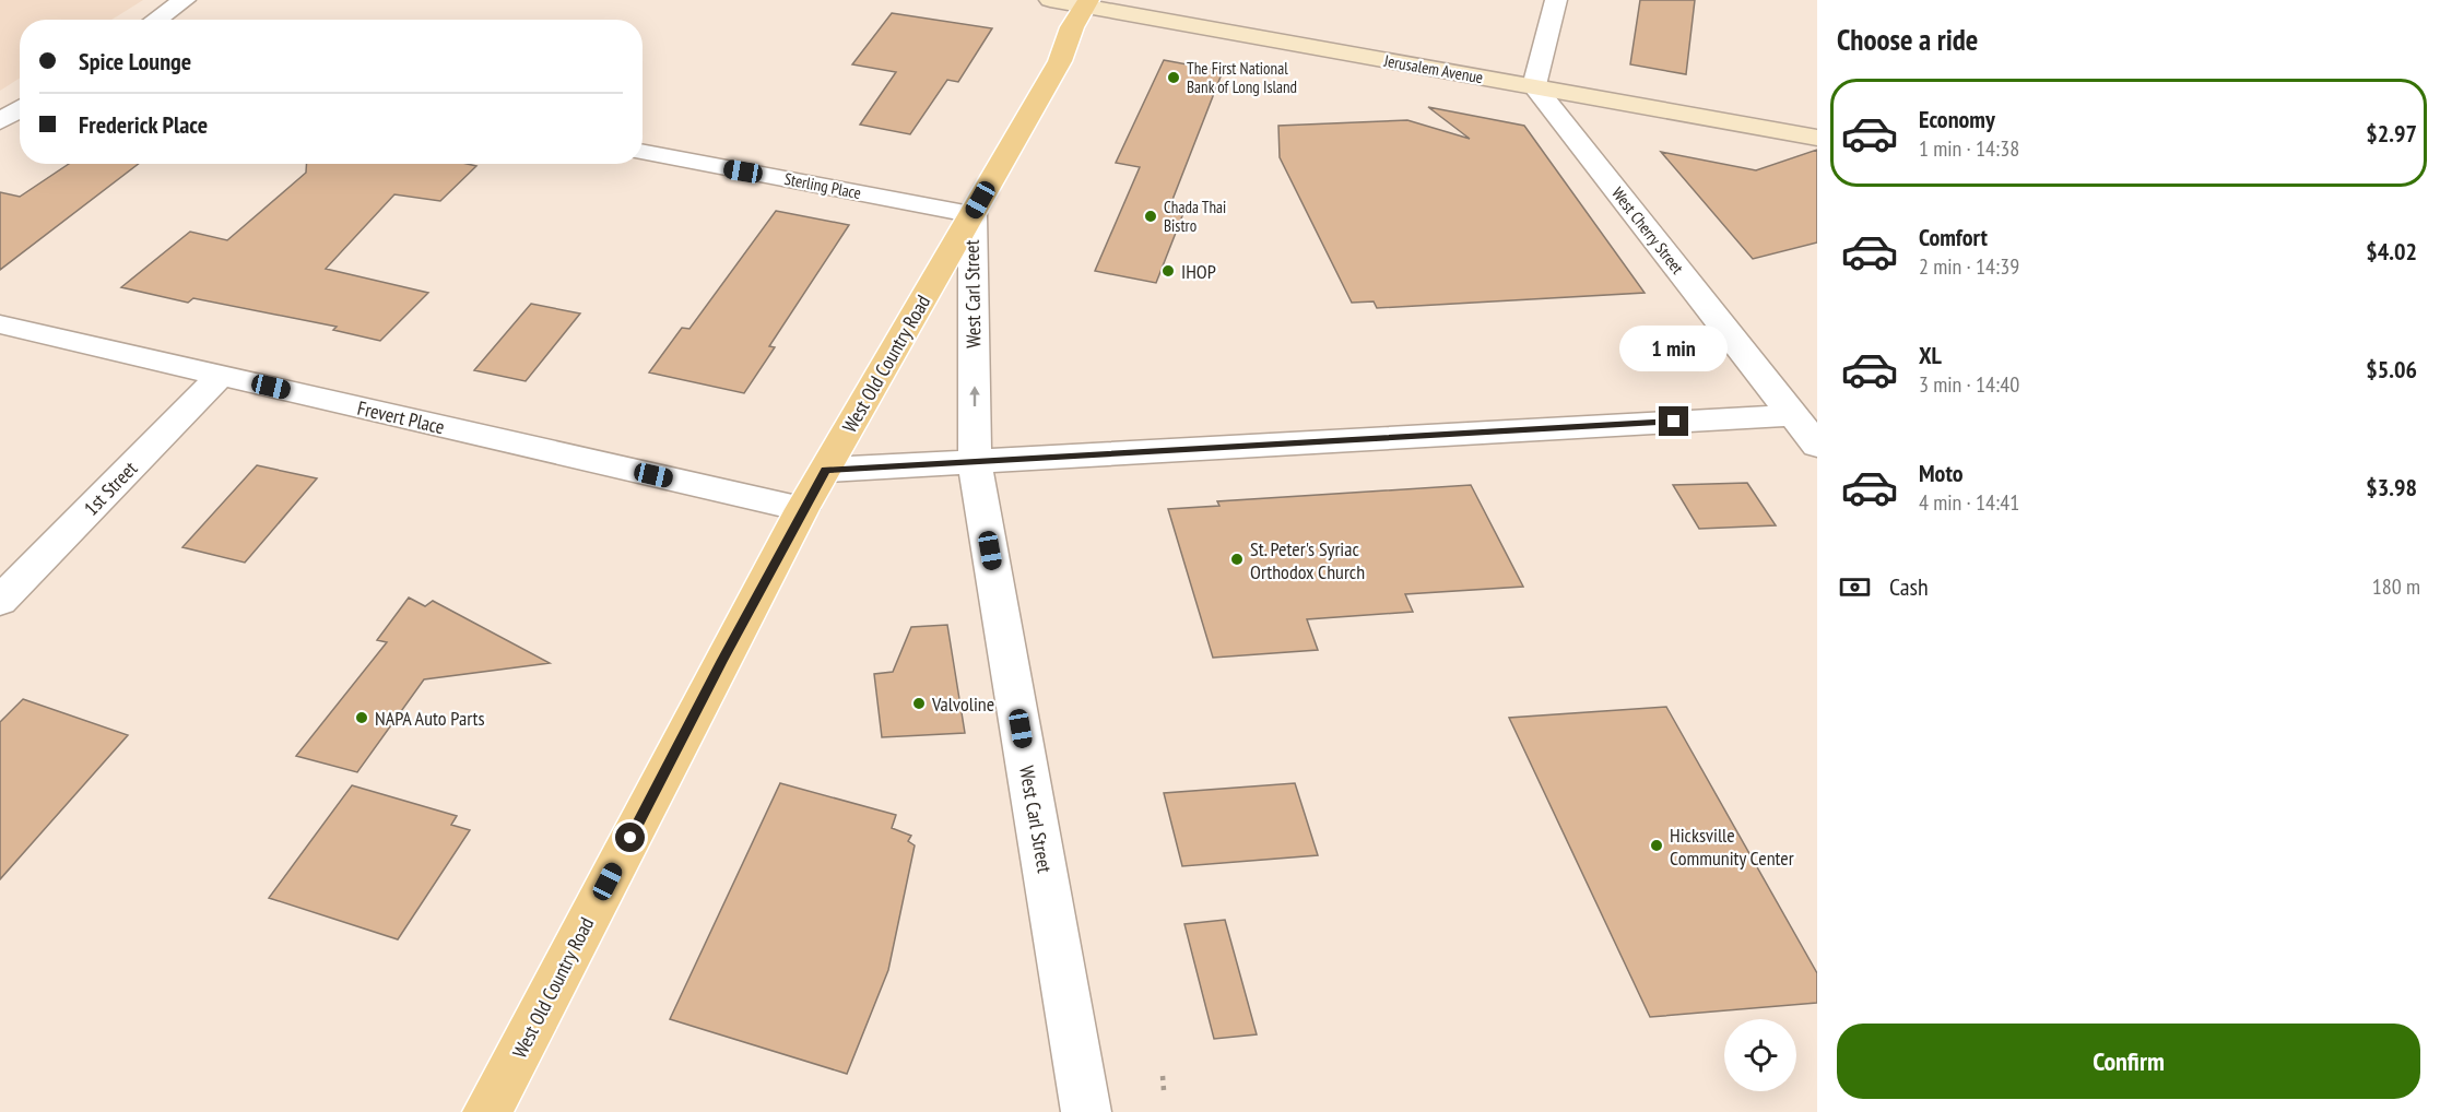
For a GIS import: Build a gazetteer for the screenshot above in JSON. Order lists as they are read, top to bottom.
{
  "streets": {
    "main road": ["Jerusalem Avenue", "West Old Country Road"],
    "street": [
      "Sterling Place",
      "West Cherry Street",
      "West Carl Street",
      "Frevert Place",
      "1st Street"
    ]
  },
  "crossings": [
    ["Jerusalem Avenue", "West Cherry Street"],
    ["Jerusalem Avenue", "West Old Country Road"],
    ["Sterling Place", "West Carl Street"],
    ["Sterling Place", "West Old Country Road"],
    ["West Carl Street", "West Old Country Road"],
    ["West Old Country Road", "Frevert Place"],
    ["Frevert Place", "1st Street"]
  ],
  "places": [
    "The First National Bank of Long Island",
    "Chada Thai Bistro",
    "IHOP",
    "St. Peter's Syriac Orthodox Church",
    "Valvoline",
    "NAPA Auto Parts",
    "Hicksville Community Center"
  ],
  "page": {
    "heading": "Choose a ride",
    "banner": ["Spice Lounge", "Frederick Place"],
    "list": [
      {
        "name": "Economy",
        "note": "1 min · 14:38",
        "value": "$2.97"
      },
      {
        "name": "Comfort",
        "note": "2 min · 14:39",
        "value": "$4.02"
      },
      {
        "name": "XL",
        "note": "3 min · 14:40",
        "value": "$5.06"
      },
      {
        "name": "Moto",
        "note": "4 min · 14:41",
        "value": "$3.98"
      }
    ],
    "bubble": "1 min",
    "pay": ["Cash", "180 m"],
    "buttons": "Confirm"
  }
}
